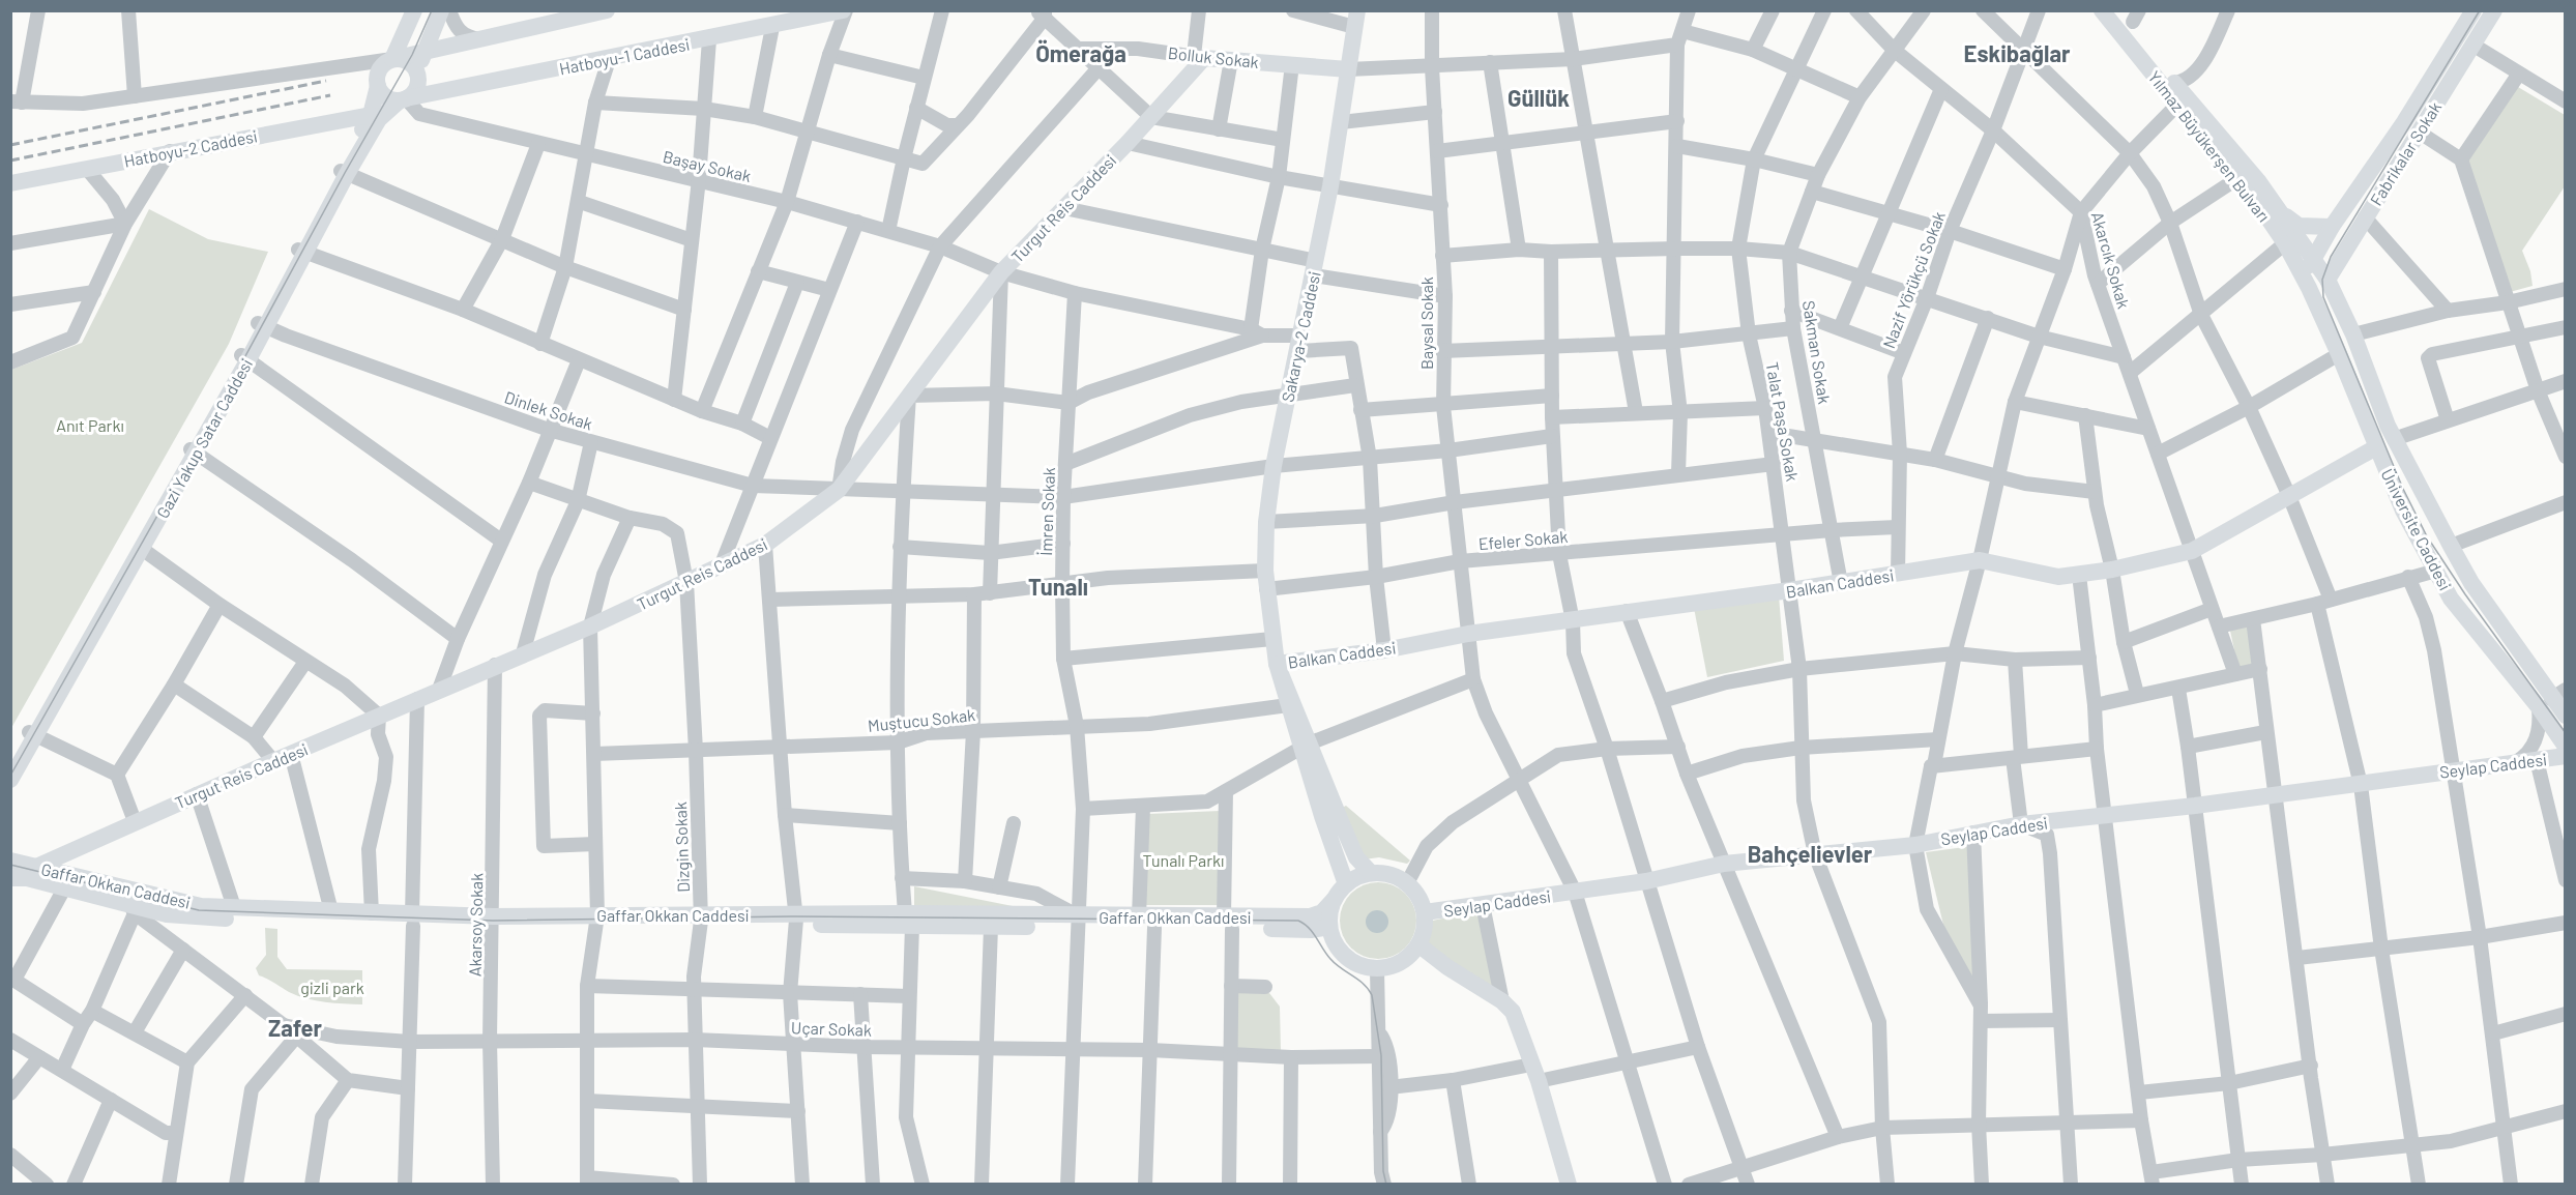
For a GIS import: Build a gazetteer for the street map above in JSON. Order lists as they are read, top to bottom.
{
  "streets": {
    "main road": [
      "Hatboyu-1 Caddesi",
      "Bolluk Sokak",
      "Yılmaz Büyükerşen Bulvarı",
      "Hatboyu-2 Caddesi",
      "Fabrikalar Sokak",
      "Turgut Reis Caddesi",
      "Sakarya-2 Caddesi",
      "Gazi Yakup Satar Caddesi",
      "Üniversite Caddesi",
      "Balkan Caddesi",
      "Seylap Caddesi",
      "Gaffar Okkan Caddesi"
    ],
    "street": [
      "Başay Sokak",
      "Akarcık Sokak",
      "Nazif Yörükçü Sokak",
      "Baysal Sokak",
      "Sakman Sokak",
      "Dinlek Sokak",
      "Talat Paşa Sokak",
      "İmren Sokak",
      "Efeler Sokak",
      "Muştucu Sokak",
      "Dizgin Sokak",
      "Akarsoy Sokak",
      "Uçar Sokak"
    ]
  },
  "crossings": [
    ["Hatboyu-1 Caddesi", "Başay Sokak"],
    ["Hatboyu-1 Caddesi", "Gazi Yakup Satar Caddesi"],
    ["Bolluk Sokak", "Turgut Reis Caddesi"],
    ["Bolluk Sokak", "Sakarya-2 Caddesi"],
    ["Yılmaz Büyükerşen Bulvarı", "Fabrikalar Sokak"],
    ["Yılmaz Büyükerşen Bulvarı", "Üniversite Caddesi"],
    ["Hatboyu-2 Caddesi", "Gazi Yakup Satar Caddesi"],
    ["Fabrikalar Sokak", "Üniversite Caddesi"],
    ["Başay Sokak", "Turgut Reis Caddesi"],
    ["Başay Sokak", "Gazi Yakup Satar Caddesi"],
    ["Başay Sokak", "İmren Sokak"],
    ["Turgut Reis Caddesi", "Dinlek Sokak"],
    ["Turgut Reis Caddesi", "Dizgin Sokak"],
    ["Turgut Reis Caddesi", "Gaffar Okkan Caddesi"],
    ["Turgut Reis Caddesi", "Akarsoy Sokak"],
    ["Akarcık Sokak", "Nazif Yörükçü Sokak"],
    ["Akarcık Sokak", "Sakman Sokak"],
    ["Akarcık Sokak", "Balkan Caddesi"],
    ["Nazif Yörükçü Sokak", "Efeler Sokak"],
    ["Nazif Yörükçü Sokak", "Balkan Caddesi"],
    ["Baysal Sokak", "Dinlek Sokak"],
    ["Baysal Sokak", "Efeler Sokak"],
    ["Baysal Sokak", "Balkan Caddesi"],
    ["Baysal Sokak", "Seylap Caddesi"],
    ["Sakarya-2 Caddesi", "Dinlek Sokak"],
    ["Sakarya-2 Caddesi", "Efeler Sokak"],
    ["Sakarya-2 Caddesi", "Balkan Caddesi"],
    ["Sakarya-2 Caddesi", "Muştucu Sokak"],
    ["Sakarya-2 Caddesi", "Seylap Caddesi"],
    ["Sakarya-2 Caddesi", "Gaffar Okkan Caddesi"],
    ["Sakman Sokak", "Efeler Sokak"],
    ["Sakman Sokak", "Balkan Caddesi"],
    ["Dinlek Sokak", "Gazi Yakup Satar Caddesi"],
    ["Dinlek Sokak", "İmren Sokak"],
    ["Talat Paşa Sokak", "Efeler Sokak"],
    ["Talat Paşa Sokak", "Balkan Caddesi"],
    ["Talat Paşa Sokak", "Seylap Caddesi"],
    ["İmren Sokak", "Muştucu Sokak"],
    ["İmren Sokak", "Gaffar Okkan Caddesi"],
    ["İmren Sokak", "Uçar Sokak"],
    ["Üniversite Caddesi", "Balkan Caddesi"],
    ["Muştucu Sokak", "Dizgin Sokak"],
    ["Seylap Caddesi", "Gaffar Okkan Caddesi"],
    ["Dizgin Sokak", "Gaffar Okkan Caddesi"],
    ["Dizgin Sokak", "Uçar Sokak"],
    ["Gaffar Okkan Caddesi", "Akarsoy Sokak"],
    ["Akarsoy Sokak", "Uçar Sokak"]
  ],
  "districts": [
    "Ömerağa",
    "Eskibağlar",
    "Güllük",
    "Tunalı",
    "Bahçelievler",
    "Zafer"
  ],
  "parks": ["Anıt Parkı", "Tunalı Parkı", "gizli park"]
}
